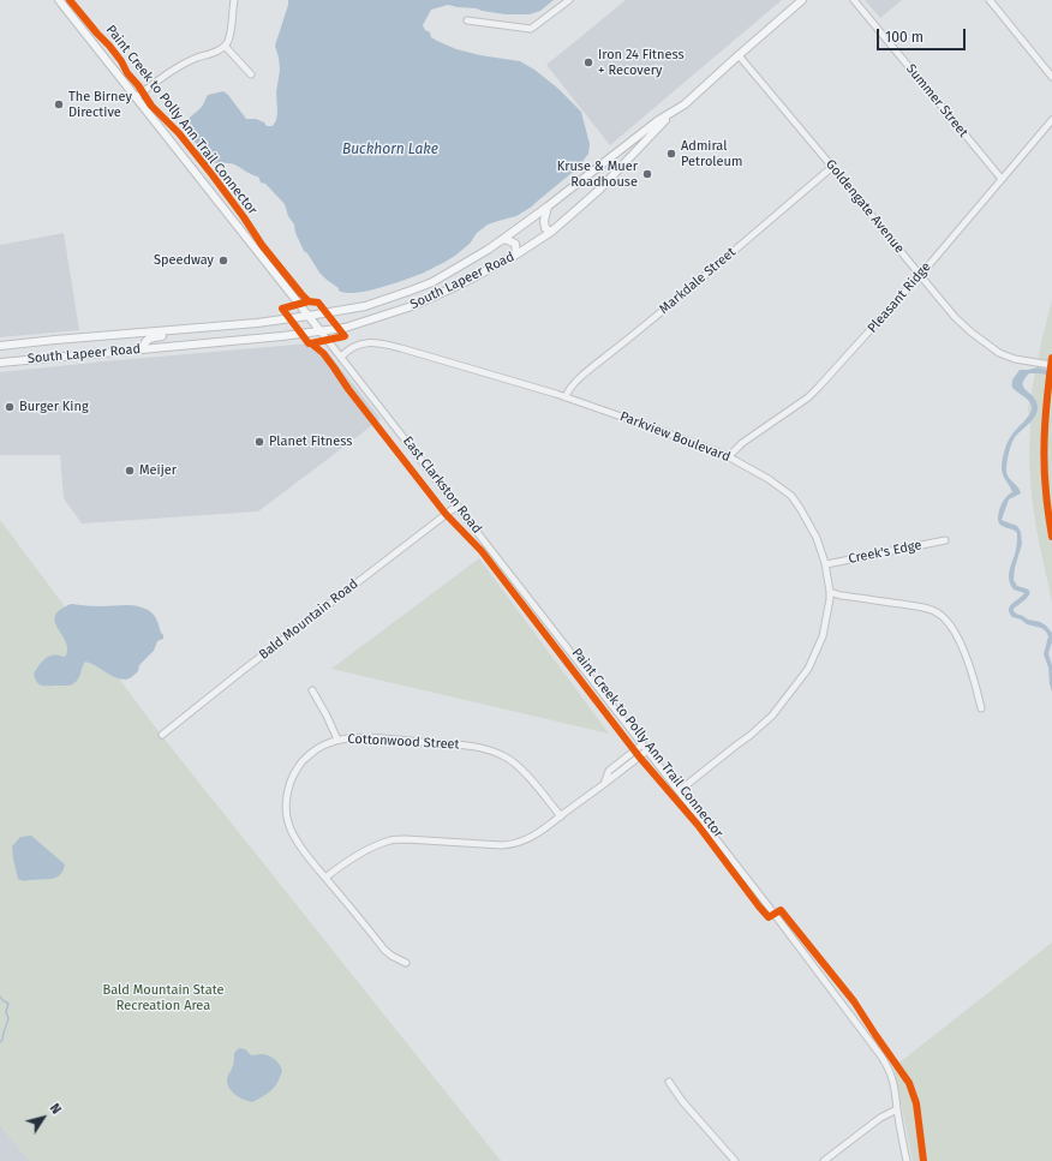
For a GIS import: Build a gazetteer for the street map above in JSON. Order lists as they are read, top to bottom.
{
  "streets": {
    "main road": ["South Lapeer Road"],
    "street": [
      "Summer Street",
      "Goldengate Avenue",
      "Markdale Street",
      "Pleasant Ridge",
      "Parkview Boulevard",
      "East Clarkston Road",
      "Creek's Edge",
      "Bald Mountain Road",
      "Cottonwood Street"
    ],
    "cycle path": ["Paint Creek to Polly Ann Trail Connector"]
  },
  "crossings": [
    ["Summer Street", "Pleasant Ridge"],
    ["Goldengate Avenue", "South Lapeer Road"],
    ["Goldengate Avenue", "Markdale Street"],
    ["Goldengate Avenue", "Pleasant Ridge"],
    ["South Lapeer Road", "East Clarkston Road"],
    ["Markdale Street", "Parkview Boulevard"],
    ["Pleasant Ridge", "Parkview Boulevard"],
    ["Parkview Boulevard", "East Clarkston Road"],
    ["Parkview Boulevard", "Creek's Edge"],
    ["East Clarkston Road", "Bald Mountain Road"]
  ],
  "water": ["Buckhorn Lake"],
  "parks": ["Bald Mountain State Recreation Area"],
  "places": [
    "Iron 24 Fitness + Recovery",
    "The Birney Directive",
    "Admiral Petroleum",
    "Kruse & Muer Roadhouse",
    "Speedway",
    "Burger King",
    "Planet Fitness",
    "Meijer"
  ],
  "scale_bar": "100 m",
  "north": "top right"
}
